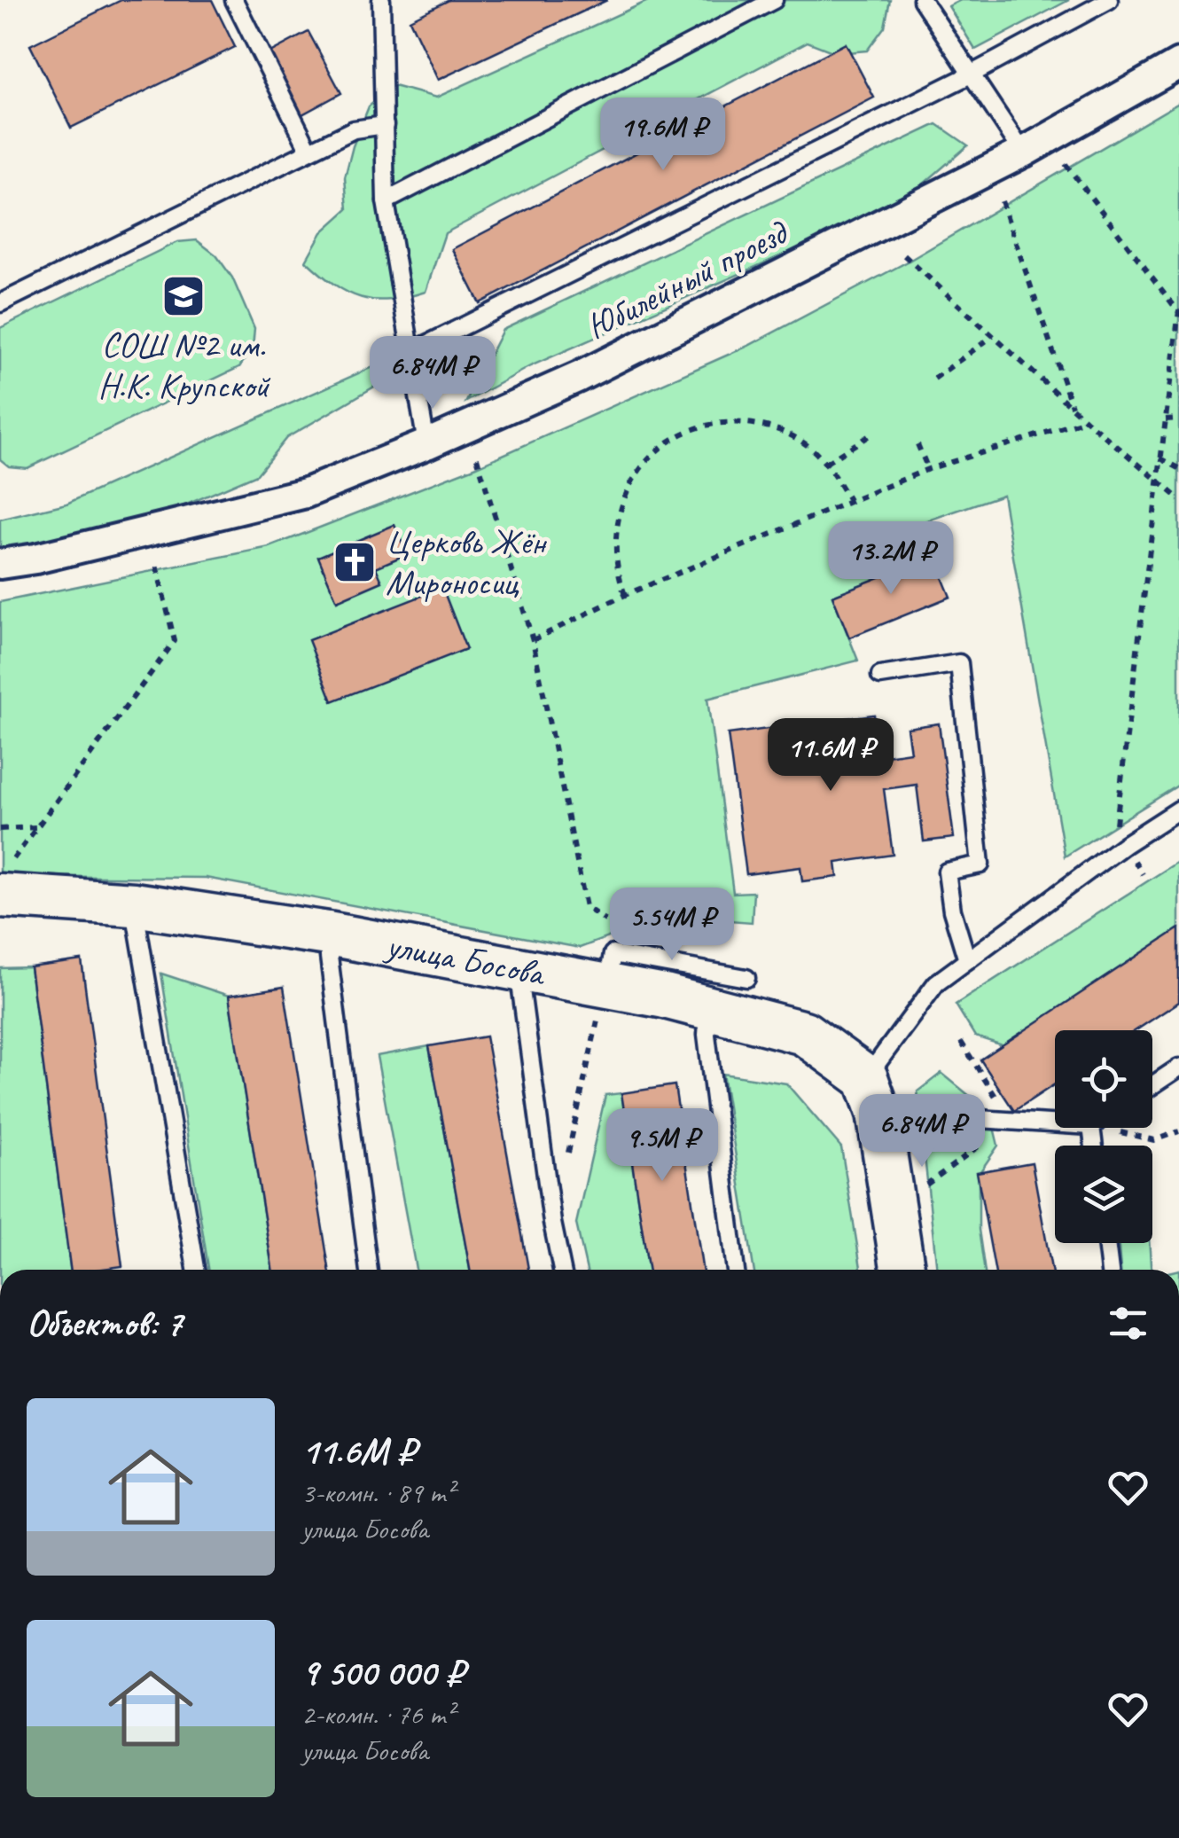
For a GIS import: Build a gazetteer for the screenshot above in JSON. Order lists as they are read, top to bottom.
{
  "streets": {
    "street": ["Юбилейный проезд", "улица Босова"]
  },
  "places": {
    "school or university": ["СОШ №2 им. Н.К. Крупской"],
    "church": ["Церковь Жён Мироносиц"]
  },
  "page": {
    "price": [
      "19.6M ₽",
      "6.84M ₽",
      "13.2M ₽",
      "11.6M ₽",
      "5.54M ₽",
      "6.84M ₽",
      "9.5M ₽"
    ],
    "heading": "Объектов: 7",
    "list": [
      {
        "name": "11.6M ₽",
        "note": "3-комн. · 89 m² · улица Босова"
      },
      {
        "name": "9 500 000 ₽",
        "note": "2-комн. · 76 m² · улица Босова"
      }
    ]
  }
}
